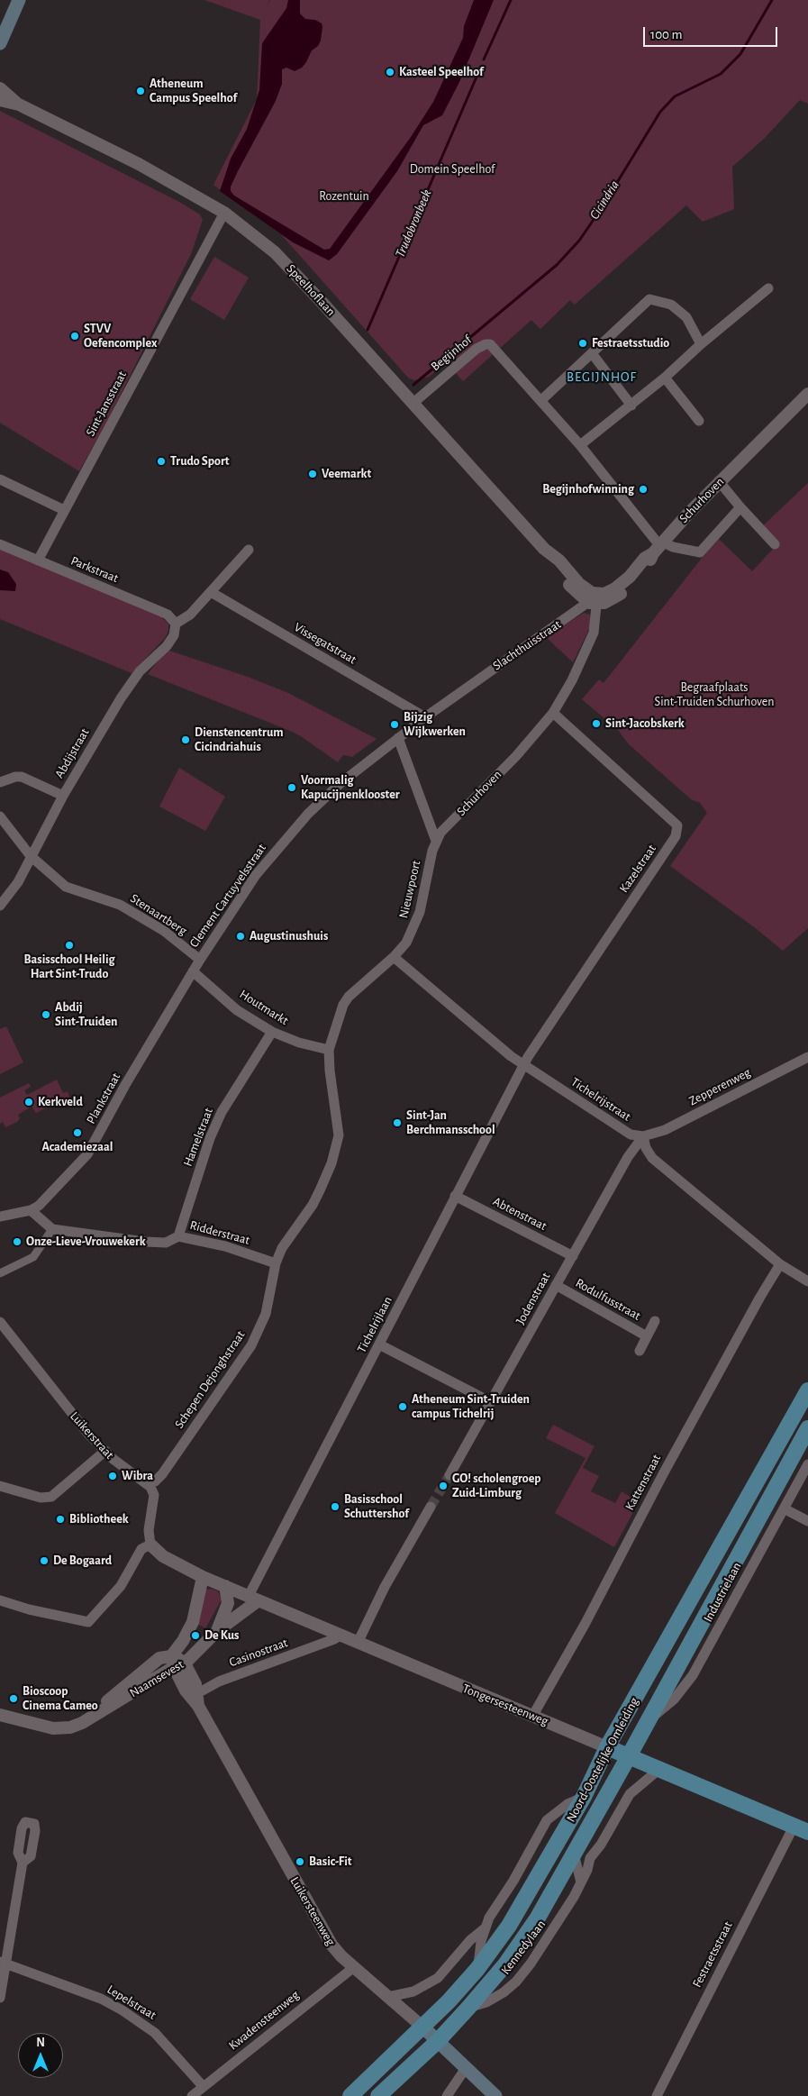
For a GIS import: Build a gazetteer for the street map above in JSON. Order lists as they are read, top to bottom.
{
  "streets": {
    "main road": ["Tongersesteenweg", "Noord-Oostelijke Omleiding", "Luikersteenweg"],
    "street": [
      "Speelhoflaan",
      "Begijnhof",
      "Sint-Jansstraat",
      "Schurhoven",
      "Parkstraat",
      "Vissegatstraat",
      "Slachthuisstraat",
      "Abdijstraat",
      "Kazelstraat",
      "Nieuwpoort",
      "Clement Cartuyvelsstraat",
      "Stenaartberg",
      "Houtmarkt",
      "Zepperenweg",
      "Plankstraat",
      "Tichelrijstraat",
      "Hamelstraat",
      "Abtenstraat",
      "Ridderstraat",
      "Jodenstraat",
      "Rodulfusstraat",
      "Tichelrijlaan",
      "Schepen Dejonghstraat",
      "Luikerstraat",
      "Kattenstraat",
      "Industrielaan",
      "Casinostraat",
      "Naamsevest",
      "Kennedylaan",
      "Festraetsstraat",
      "Lepelstraat",
      "Kwadensteenweg"
    ]
  },
  "crossings": [
    ["Speelhoflaan", "Begijnhof"],
    ["Speelhoflaan", "Sint-Jansstraat"],
    ["Speelhoflaan", "Schurhoven"],
    ["Speelhoflaan", "Slachthuisstraat"],
    ["Begijnhof", "Schurhoven"],
    ["Begijnhof", "Slachthuisstraat"],
    ["Sint-Jansstraat", "Parkstraat"],
    ["Schurhoven", "Slachthuisstraat"],
    ["Schurhoven", "Kazelstraat"],
    ["Schurhoven", "Nieuwpoort"],
    ["Parkstraat", "Abdijstraat"],
    ["Vissegatstraat", "Slachthuisstraat"],
    ["Slachthuisstraat", "Clement Cartuyvelsstraat"],
    ["Abdijstraat", "Stenaartberg"],
    ["Kazelstraat", "Tichelrijstraat"],
    ["Kazelstraat", "Tichelrijlaan"],
    ["Nieuwpoort", "Houtmarkt"],
    ["Nieuwpoort", "Tichelrijstraat"],
    ["Nieuwpoort", "Schepen Dejonghstraat"],
    ["Clement Cartuyvelsstraat", "Stenaartberg"],
    ["Clement Cartuyvelsstraat", "Plankstraat"],
    ["Stenaartberg", "Plankstraat"],
    ["Houtmarkt", "Plankstraat"],
    ["Houtmarkt", "Hamelstraat"],
    ["Houtmarkt", "Schepen Dejonghstraat"],
    ["Zepperenweg", "Tichelrijstraat"],
    ["Zepperenweg", "Jodenstraat"],
    ["Tichelrijstraat", "Jodenstraat"],
    ["Tichelrijstraat", "Tichelrijlaan"],
    ["Hamelstraat", "Ridderstraat"],
    ["Abtenstraat", "Jodenstraat"],
    ["Abtenstraat", "Tichelrijlaan"],
    ["Ridderstraat", "Schepen Dejonghstraat"],
    ["Jodenstraat", "Rodulfusstraat"],
    ["Tichelrijlaan", "Naamsevest"],
    ["Tichelrijlaan", "Tongersesteenweg"],
    ["Schepen Dejonghstraat", "Luikerstraat"],
    ["Kattenstraat", "Tongersesteenweg"],
    ["Industrielaan", "Noord-Oostelijke Omleiding"],
    ["Casinostraat", "Tongersesteenweg"],
    ["Casinostraat", "Luikersteenweg"],
    ["Naamsevest", "Tongersesteenweg"],
    ["Naamsevest", "Luikersteenweg"],
    ["Tongersesteenweg", "Noord-Oostelijke Omleiding"],
    ["Tongersesteenweg", "Kennedylaan"],
    ["Tongersesteenweg", "Festraetsstraat"],
    ["Noord-Oostelijke Omleiding", "Luikersteenweg"],
    ["Noord-Oostelijke Omleiding", "Kennedylaan"],
    ["Luikersteenweg", "Kwadensteenweg"],
    ["Lepelstraat", "Kwadensteenweg"]
  ],
  "districts": ["BEGIJNHOF"],
  "water": ["Cicindria", "Trudobronbeek"],
  "parks": ["Domein Speelhof", "Rozentuin", "Begraafplaats Sint-Truiden Schurhoven"],
  "places": [
    "Kasteel Speelhof",
    "Atheneum Campus Speelhof",
    "STVV Oefencomplex",
    "Festraetsstudio",
    "Trudo Sport",
    "Veemarkt",
    "Begijnhofwinning",
    "Sint-Jacobskerk",
    "Bijzig Wijkwerken",
    "Dienstencentrum Cicindriahuis",
    "Voormalig Kapucijnenklooster",
    "Augustinushuis",
    "Basisschool Heilig Hart Sint-Trudo",
    "Abdij Sint-Truiden",
    "Kerkveld",
    "Sint-Jan Berchmansschool",
    "Academiezaal",
    "Onze-Lieve-Vrouwekerk",
    "Atheneum Sint-Truiden campus Tichelrij",
    "Wibra",
    "GO! scholengroep Zuid-Limburg",
    "Basisschool Schuttershof",
    "Bibliotheek",
    "De Bogaard",
    "De Kus",
    "Bioscoop Cinema Cameo",
    "Basic-Fit"
  ],
  "scale_bar": "100 m",
  "north": "top"
}
